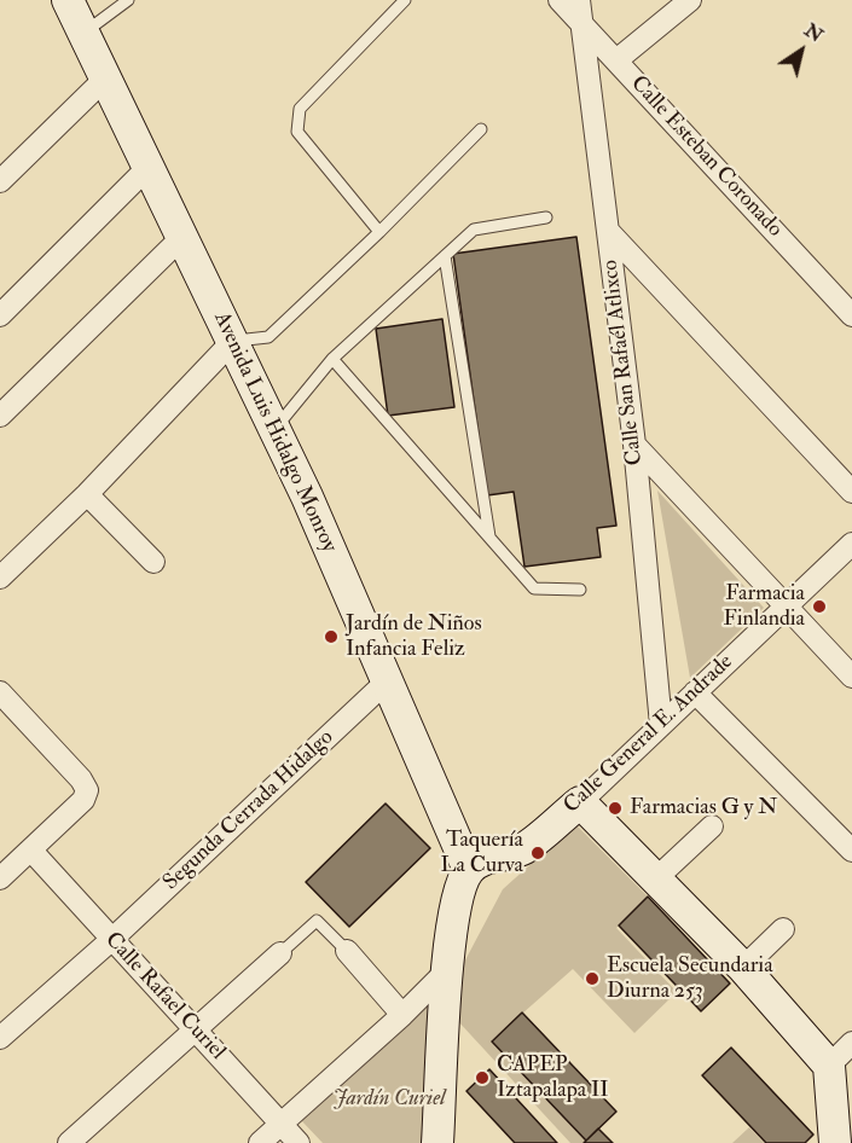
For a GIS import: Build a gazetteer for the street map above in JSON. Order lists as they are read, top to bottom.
{
  "streets": {
    "street": [
      "Calle Esteban Coronado",
      "Calle San Rafaél Atlixco",
      "Avenida Luis Hidalgo Monroy",
      "Calle General E. Andrade",
      "Segunda Cerrada Hidalgo",
      "Calle Rafael Curiel"
    ]
  },
  "crossings": [
    ["Calle Esteban Coronado", "Calle San Rafaél Atlixco"],
    ["Calle San Rafaél Atlixco", "Calle General E. Andrade"],
    ["Avenida Luis Hidalgo Monroy", "Calle General E. Andrade"],
    ["Avenida Luis Hidalgo Monroy", "Segunda Cerrada Hidalgo"],
    ["Segunda Cerrada Hidalgo", "Calle Rafael Curiel"]
  ],
  "parks": ["Jardín Curiel"],
  "places": [
    "Farmacia Finlandia",
    "Jardín de Niños Infancia Feliz",
    "Farmacias G y N",
    "Taquería La Curva",
    "Escuela Secundaria Diurna 253",
    "CAPEP Iztapalapa II"
  ],
  "north": "top right"
}
